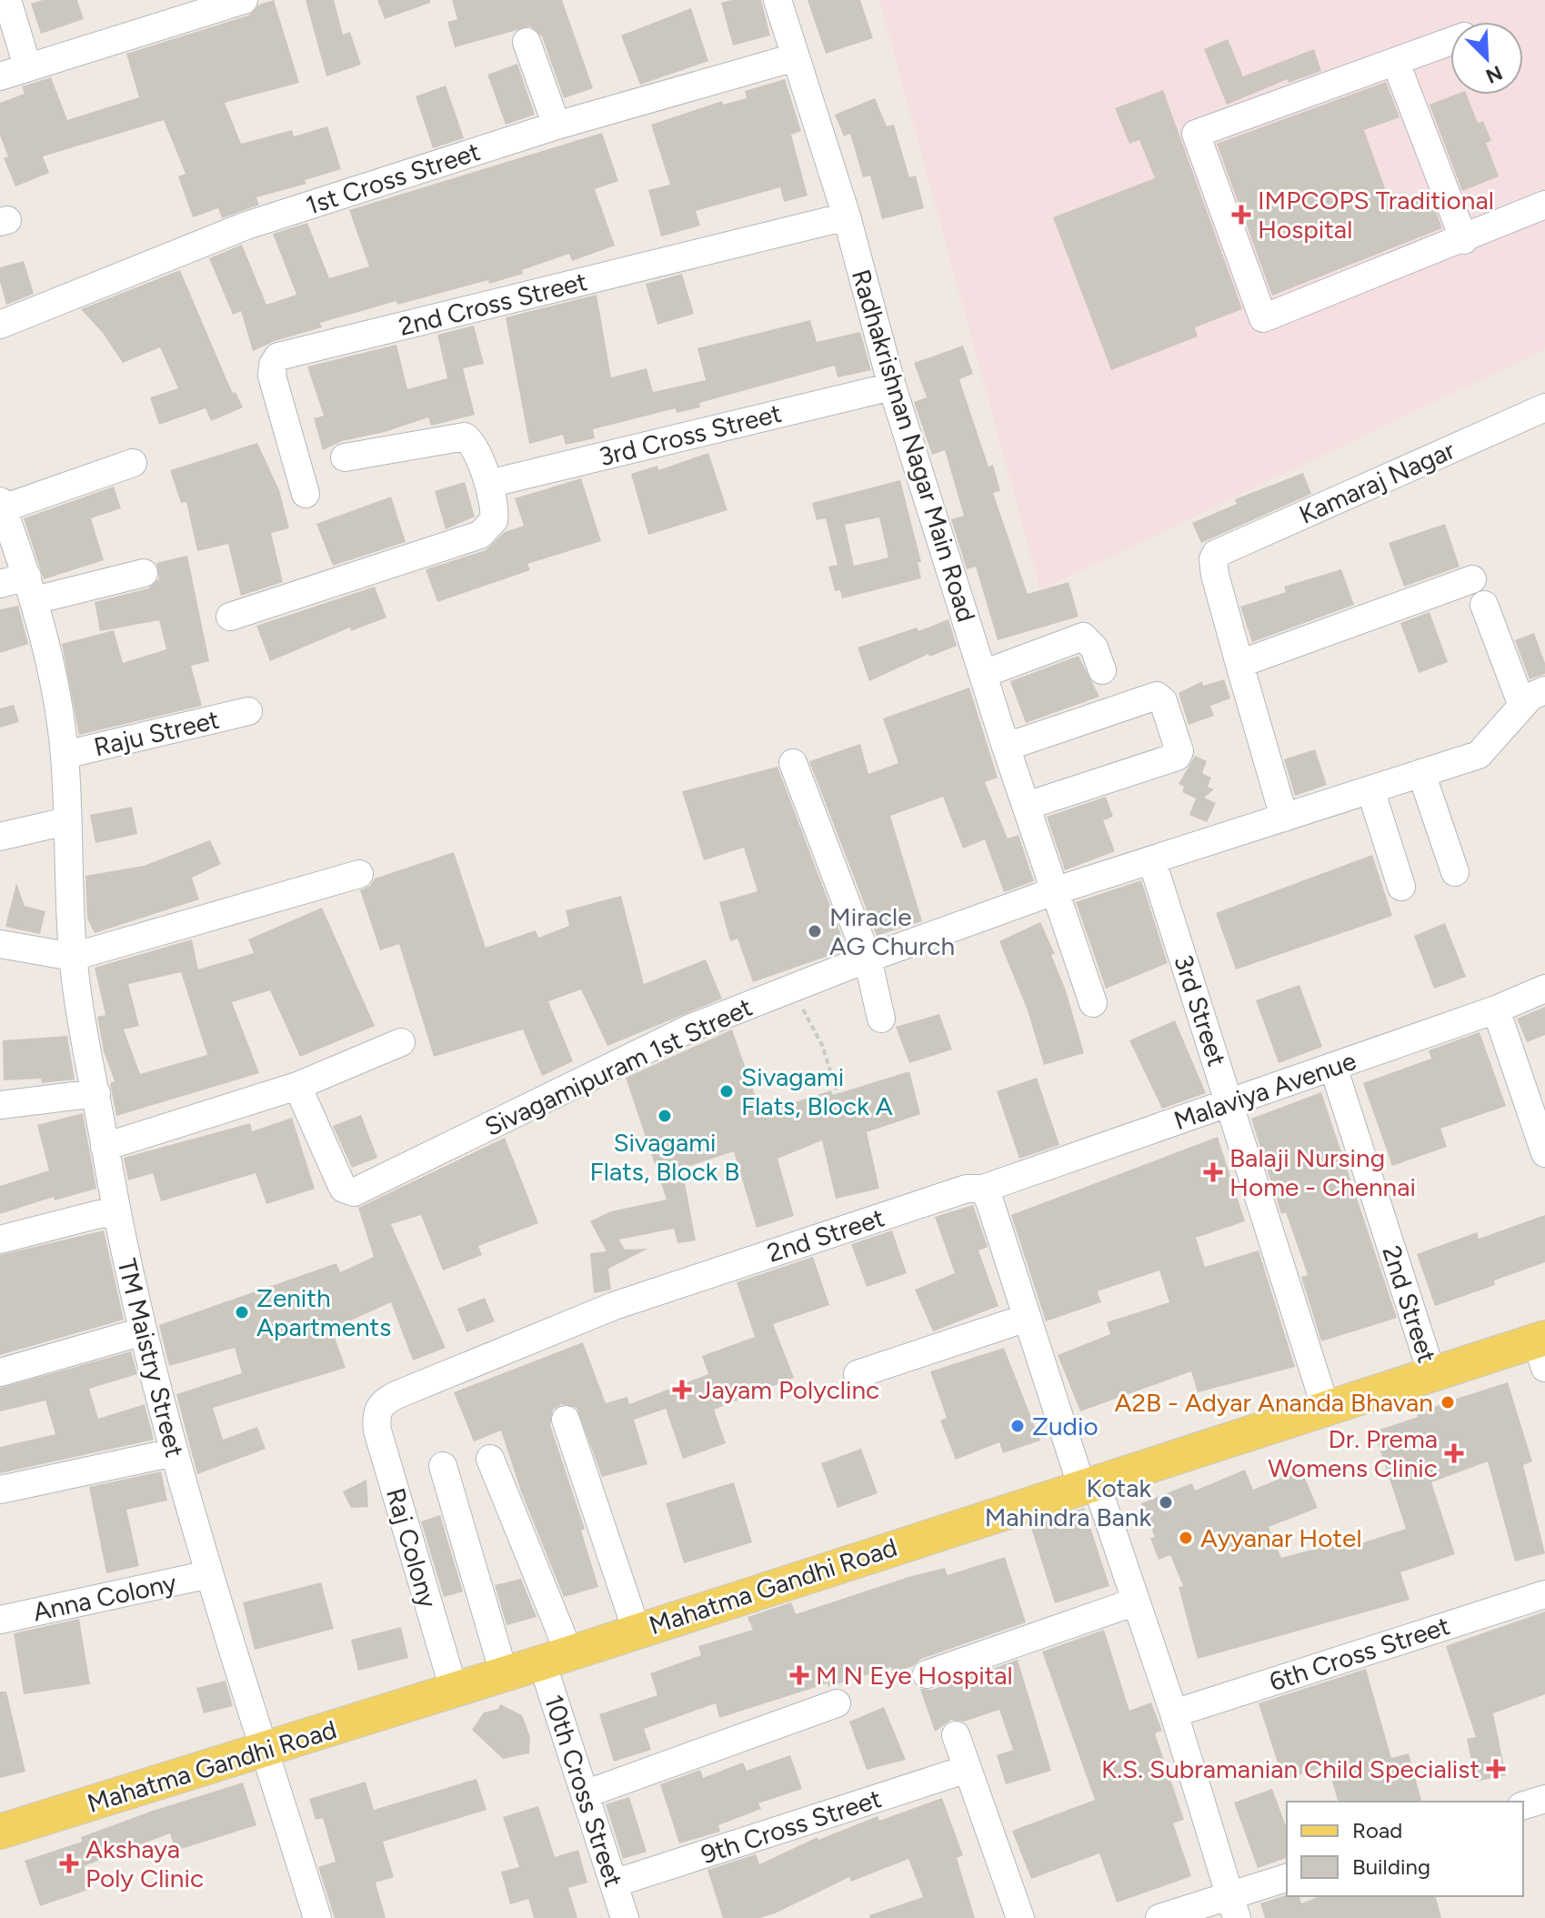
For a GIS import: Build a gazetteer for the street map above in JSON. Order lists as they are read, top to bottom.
{
  "streets": {
    "main road": ["Mahatma Gandhi Road"],
    "street": [
      "1st Cross Street",
      "2nd Cross Street",
      "3rd Cross Street",
      "Radhakrishnan Nagar Main Road",
      "Kamaraj Nagar",
      "Raju Street",
      "3rd Street",
      "Sivagamipuram 1st Street",
      "Malaviya Avenue",
      "2nd Street",
      "TM Maistry Street",
      "Raj Colony",
      "Anna Colony",
      "6th Cross Street",
      "10th Cross Street",
      "9th Cross Street"
    ]
  },
  "crossings": [
    ["1st Cross Street", "Radhakrishnan Nagar Main Road"],
    ["2nd Cross Street", "Radhakrishnan Nagar Main Road"],
    ["3rd Cross Street", "Radhakrishnan Nagar Main Road"],
    ["Radhakrishnan Nagar Main Road", "Sivagamipuram 1st Street"],
    ["Raju Street", "TM Maistry Street"],
    ["3rd Street", "Sivagamipuram 1st Street"],
    ["3rd Street", "Malaviya Avenue"],
    ["3rd Street", "Mahatma Gandhi Road"],
    ["Malaviya Avenue", "2nd Street"],
    ["2nd Street", "Raj Colony"],
    ["2nd Street", "Mahatma Gandhi Road"],
    ["TM Maistry Street", "Mahatma Gandhi Road"],
    ["TM Maistry Street", "Anna Colony"],
    ["Raj Colony", "Mahatma Gandhi Road"],
    ["Mahatma Gandhi Road", "10th Cross Street"],
    ["10th Cross Street", "9th Cross Street"]
  ],
  "places": {
    "health": [
      "IMPCOPS Traditional Hospital",
      "Balaji Nursing Home - Chennai",
      "Jayam Polyclinc",
      "Dr. Prema Womens Clinic",
      "M N Eye Hospital",
      "K.S. Subramanian Child Specialist",
      "Akshaya Poly Clinic"
    ],
    "other": [
      "Miracle AG Church",
      "Sivagami Flats, Block A",
      "Sivagami Flats, Block B",
      "Zenith Apartments",
      "A2B - Adyar Ananda Bhavan",
      "Zudio",
      "Kotak Mahindra Bank",
      "Ayyanar Hotel"
    ]
  },
  "legend": ["Road", "Building"],
  "north": "bottom right"
}
